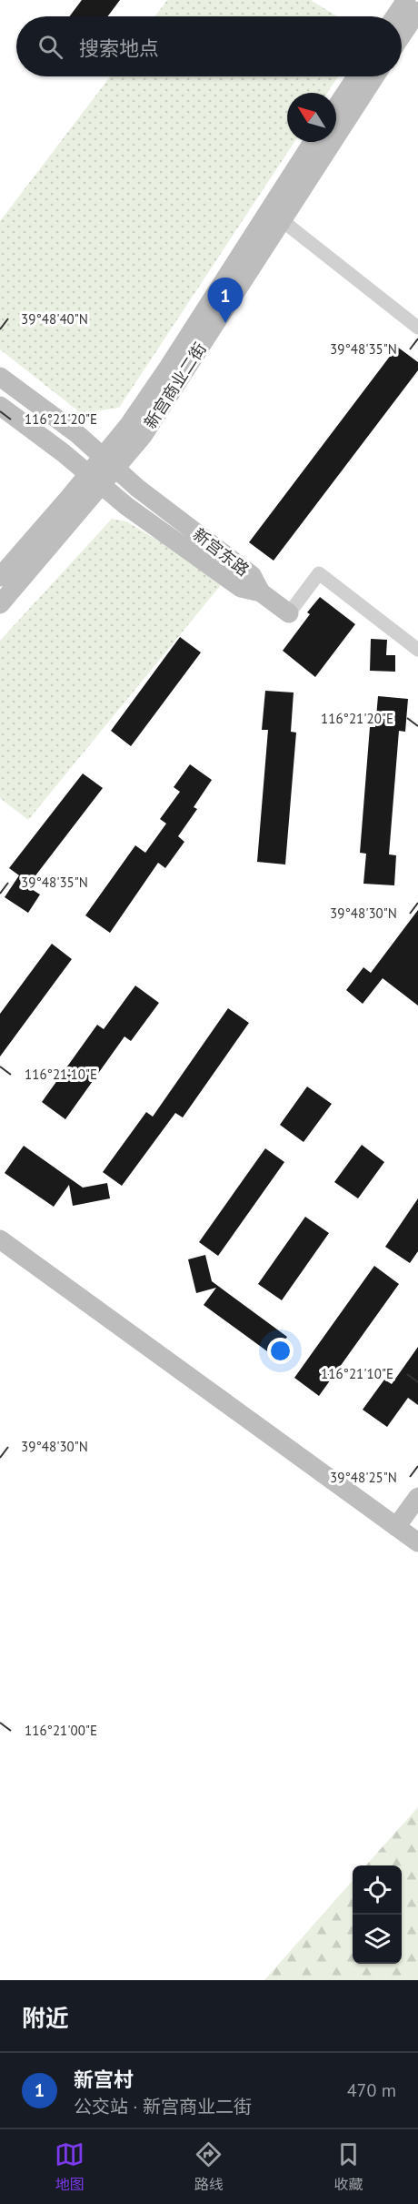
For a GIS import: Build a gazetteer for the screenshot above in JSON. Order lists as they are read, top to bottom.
{
  "streets": {
    "street": ["新宫商业二街", "新宫东路"]
  },
  "crossings": [
    ["新宫商业二街", "新宫东路"]
  ],
  "north": "top left",
  "page": {
    "search": "搜索地点",
    "pins": "1",
    "heading": "附近",
    "list": [
      {
        "mark": "1",
        "name": "新宫村",
        "note": "公交站 · 新宫商业二街",
        "value": "470 m"
      }
    ],
    "nav": ["地图", "路线", "收藏"]
  },
  "coordinates": [
    "39°48'40\"N",
    "39°48'35\"N",
    "116°21'20\"E",
    "39°48'30\"N",
    "116°21'10\"E",
    "39°48'25\"N",
    "116°21'00\"E"
  ]
}
